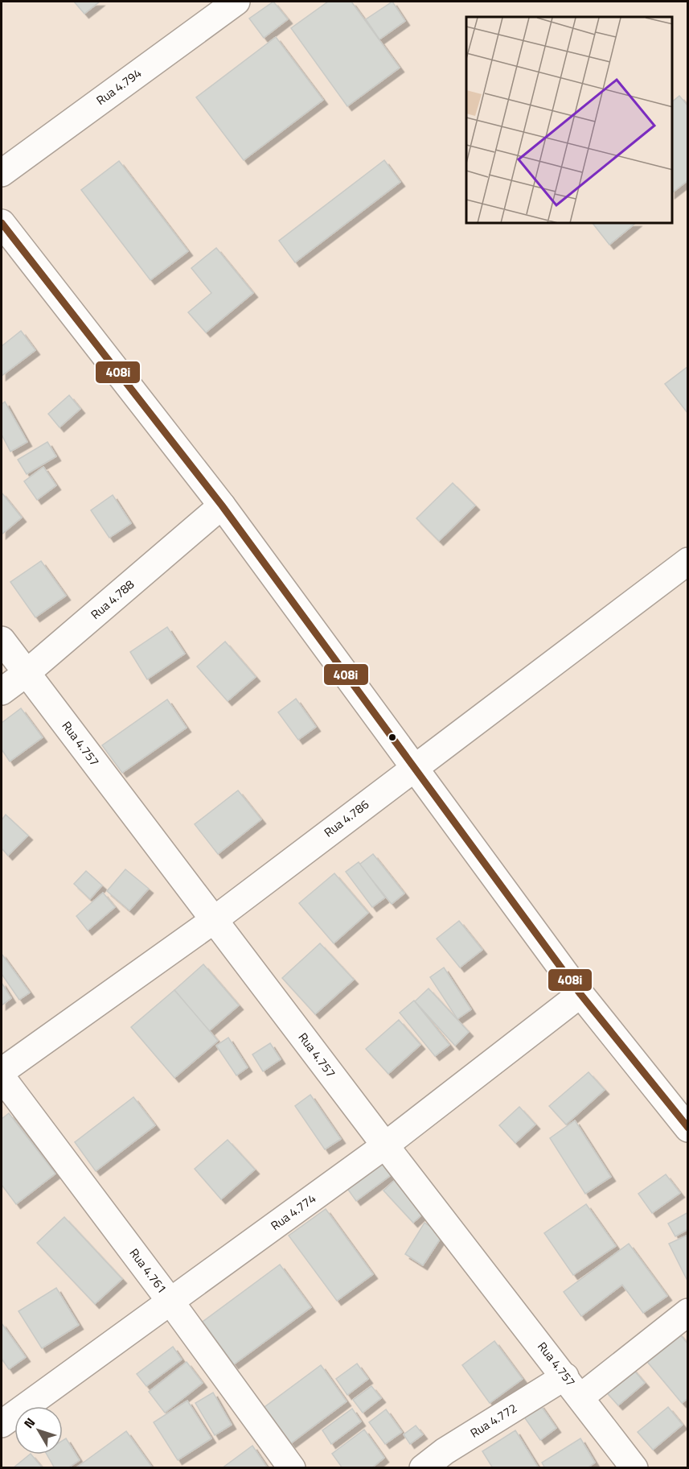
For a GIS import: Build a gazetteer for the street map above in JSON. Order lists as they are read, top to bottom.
{
  "streets": {
    "street": [
      "Rua 4.794",
      "Rua 4.788",
      "Rua 4.757",
      "Rua 4.786",
      "Rua 4.774",
      "Rua 4.761",
      "Rua 4.772"
    ]
  },
  "crossings": [
    ["Rua 4.788", "Rua 4.757"],
    ["Rua 4.757", "Rua 4.786"],
    ["Rua 4.757", "Rua 4.774"],
    ["Rua 4.757", "Rua 4.772"],
    ["Rua 4.774", "Rua 4.761"]
  ],
  "lines": ["transit line 408i"],
  "north": "top left"
}
